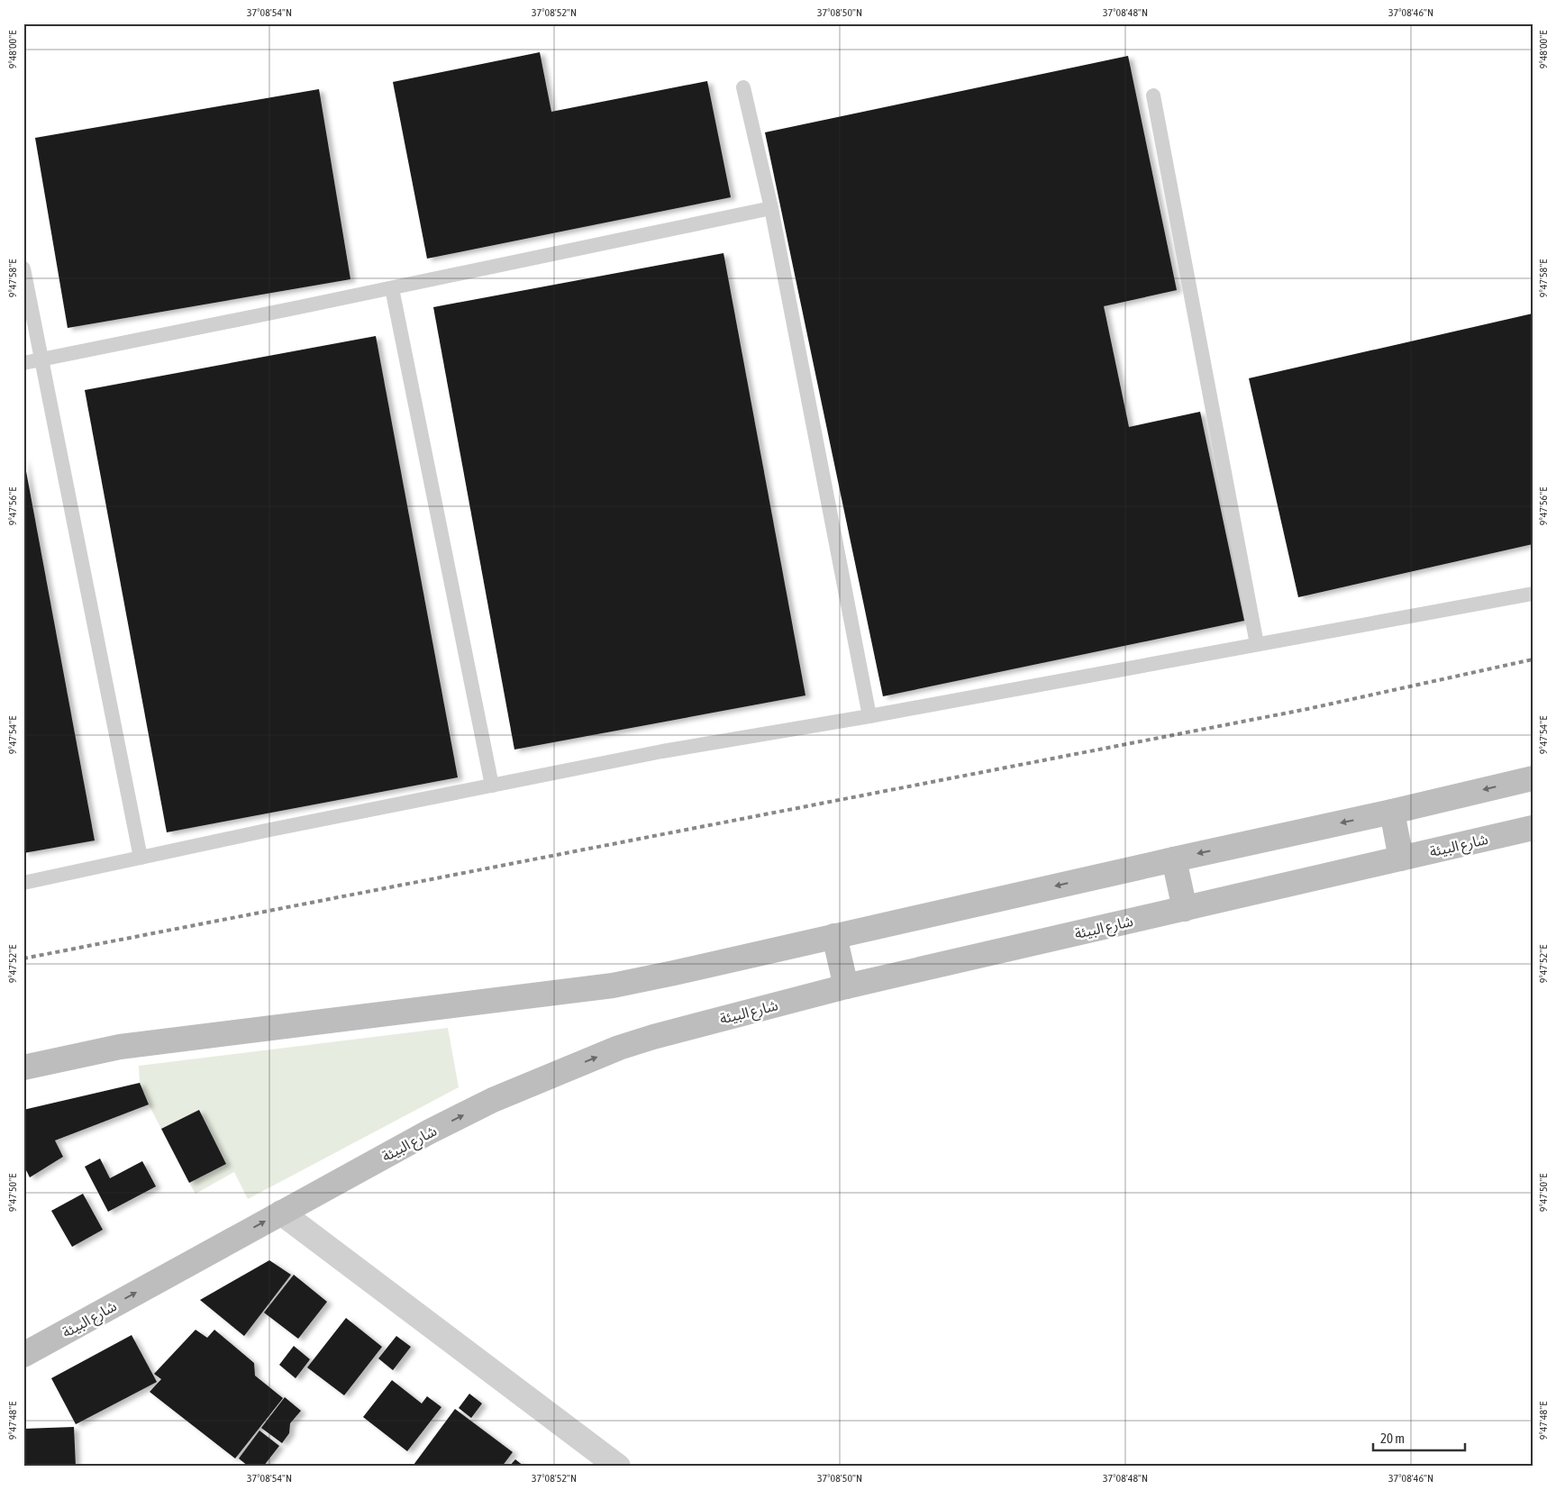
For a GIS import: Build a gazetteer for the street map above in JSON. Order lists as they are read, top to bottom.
{
  "streets": {
    "main road": ["شارع البيئة"]
  },
  "scale_bar": "20 m",
  "coordinates": [
    "37°08'54\"N",
    "37°08'52\"N",
    "37°08'50\"N",
    "37°08'48\"N",
    "37°08'46\"N",
    "9°48'00\"E",
    "9°47'58\"E",
    "9°47'56\"E",
    "9°47'54\"E",
    "9°47'52\"E",
    "9°47'50\"E",
    "9°47'48\"E"
  ]
}
